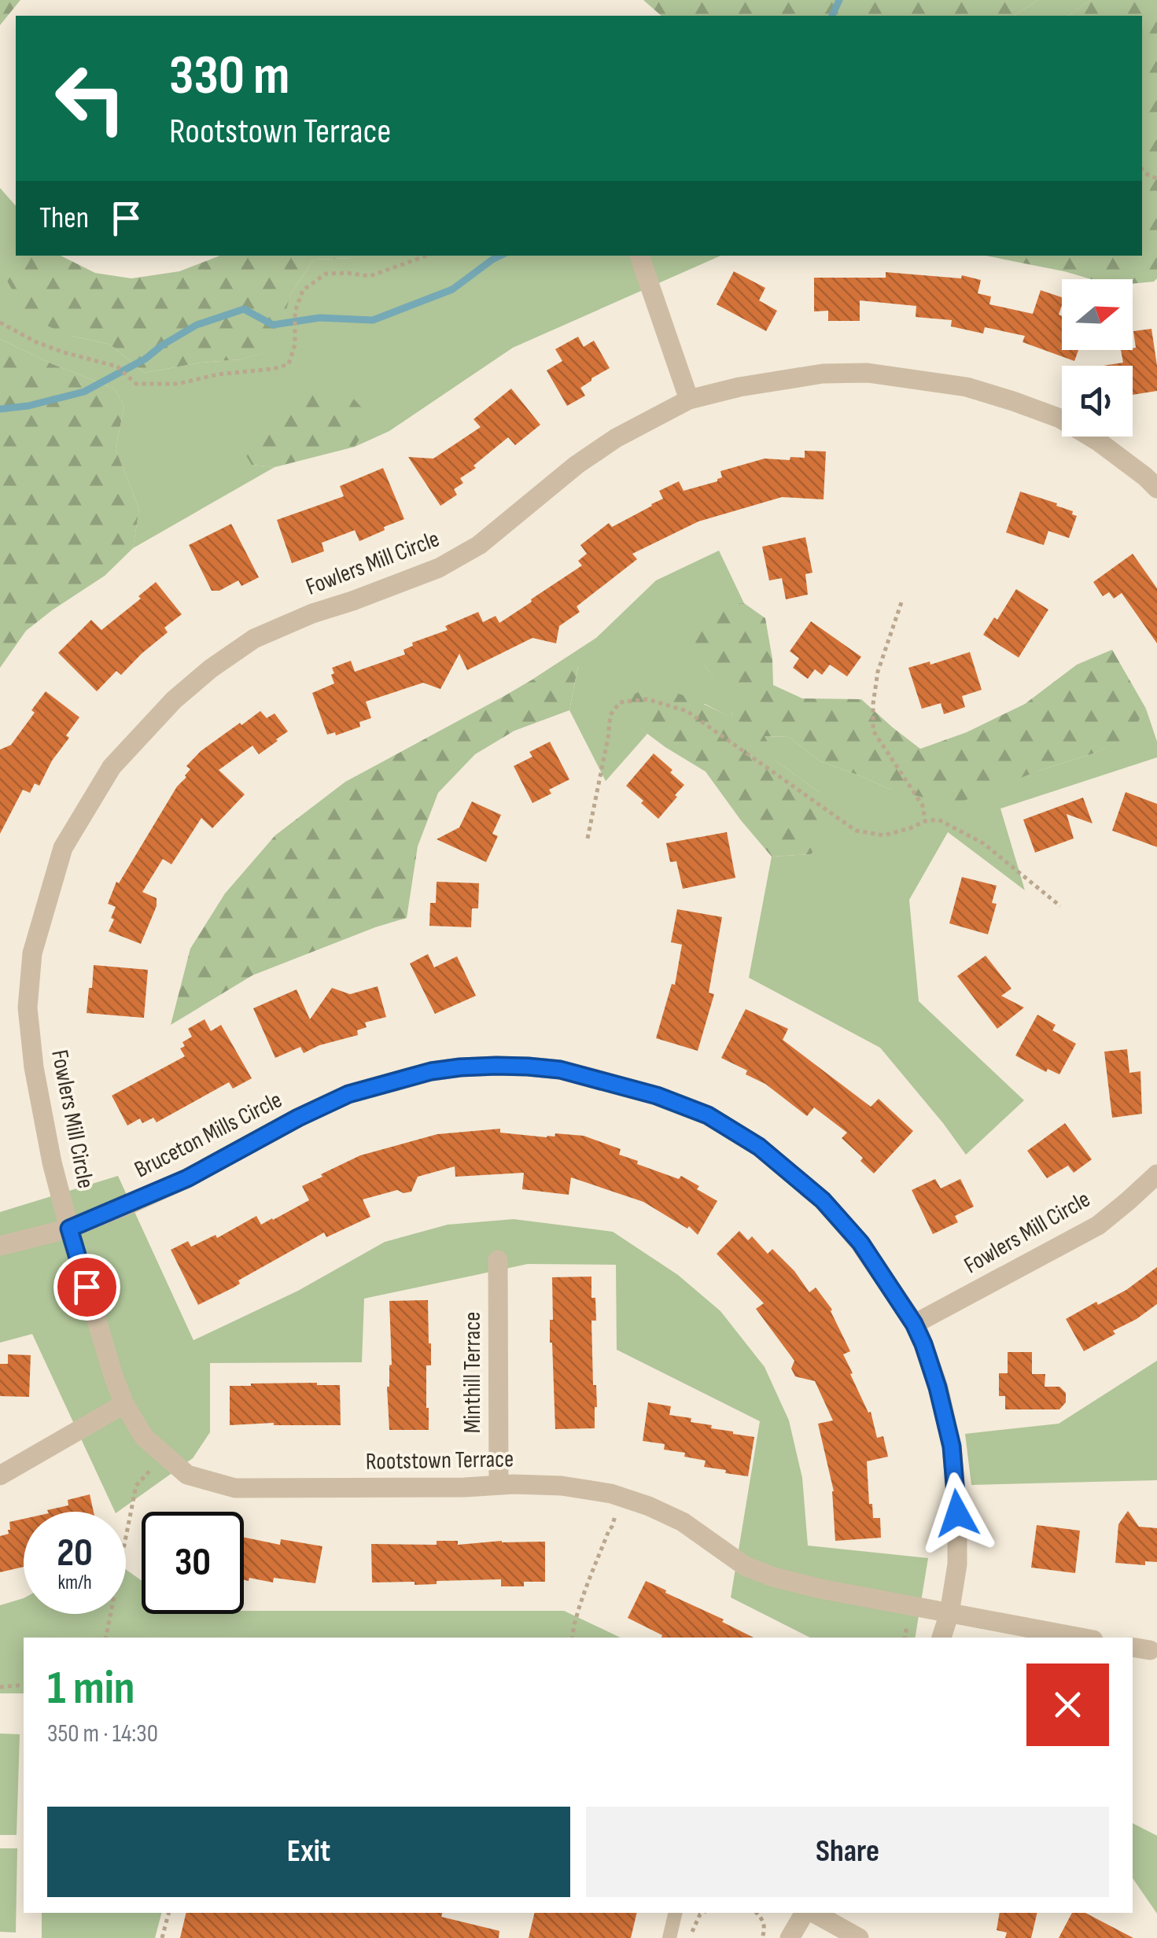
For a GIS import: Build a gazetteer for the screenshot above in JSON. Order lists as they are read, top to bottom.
{
  "streets": {
    "street": [
      "Fowlers Mill Circle",
      "Bruceton Mills Circle",
      "Minthill Terrace",
      "Rootstown Terrace"
    ]
  },
  "crossings": [
    ["Fowlers Mill Circle", "Bruceton Mills Circle"],
    ["Fowlers Mill Circle", "Rootstown Terrace"],
    ["Bruceton Mills Circle", "Rootstown Terrace"],
    ["Minthill Terrace", "Rootstown Terrace"]
  ],
  "north": "right",
  "page": {
    "turn": ["330 m", "Rootstown Terrace"],
    "then": "Then",
    "speed": "20 km/h",
    "limit": "30",
    "heading": ["1 min", "350 m · 14:30"],
    "buttons": ["Exit", "Share"]
  }
}
